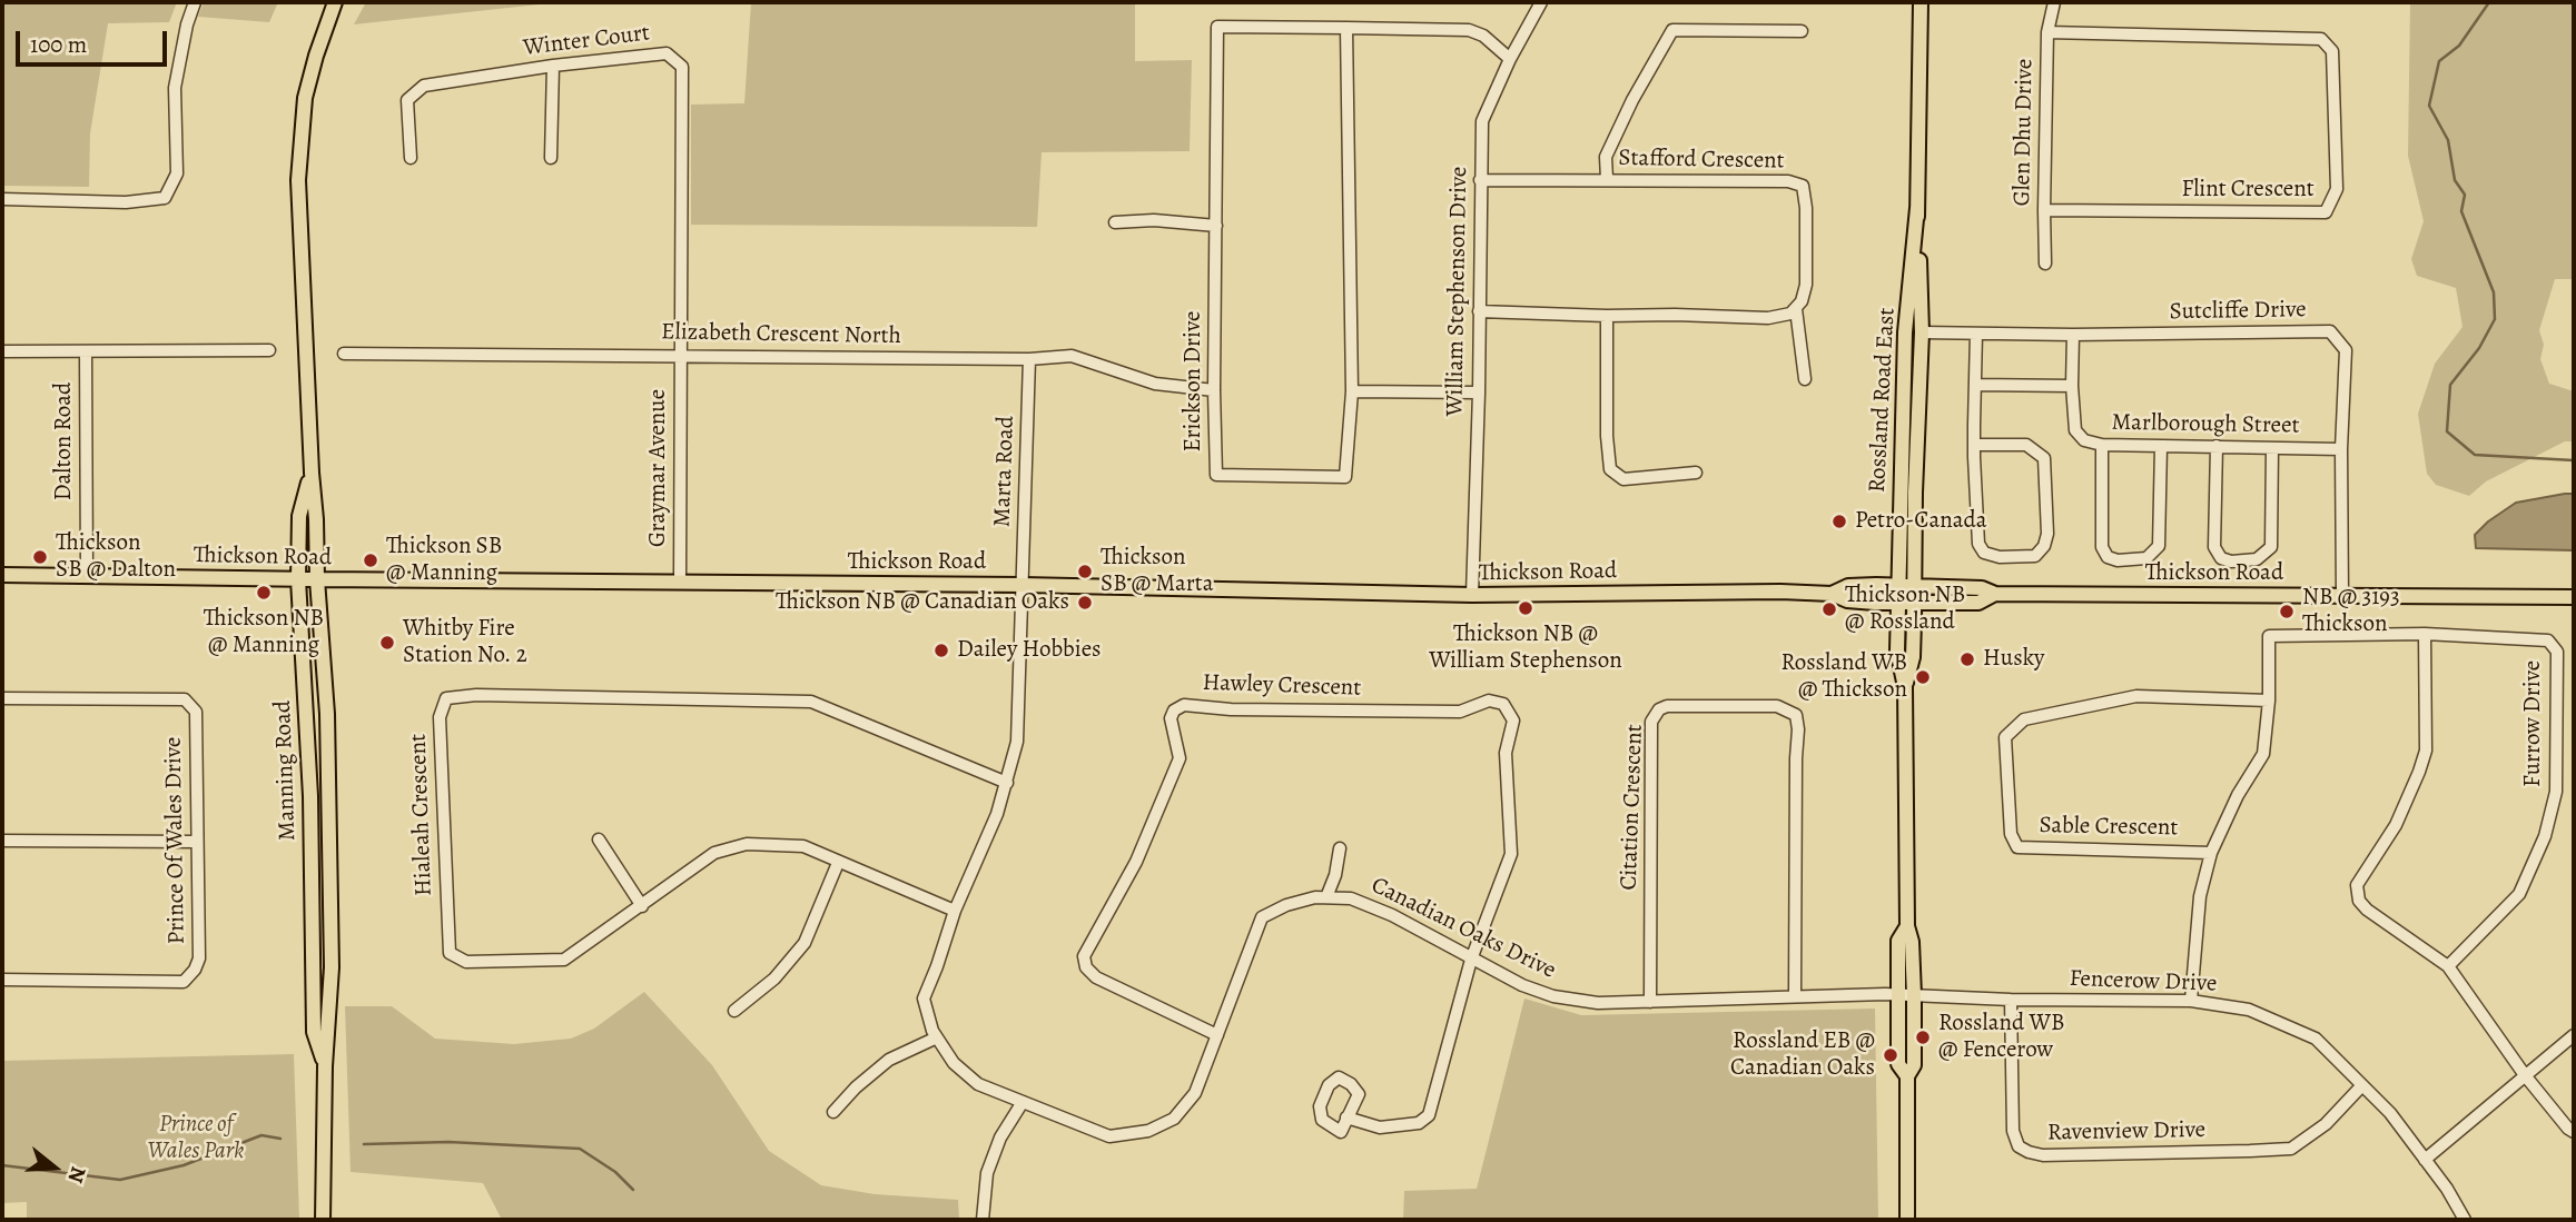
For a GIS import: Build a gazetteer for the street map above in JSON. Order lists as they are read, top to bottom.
{
  "streets": {
    "main road": ["Rossland Road East", "Thickson Road", "Manning Road"],
    "street": [
      "Winter Court",
      "Glen Dhu Drive",
      "Stafford Crescent",
      "Flint Crescent",
      "William Stephenson Drive",
      "Sutcliffe Drive",
      "Elizabeth Crescent North",
      "Erickson Drive",
      "Marlborough Street",
      "Dalton Road",
      "Graymar Avenue",
      "Marta Road",
      "Hawley Crescent",
      "Furrow Drive",
      "Citation Crescent",
      "Hialeah Crescent",
      "Sable Crescent",
      "Prince Of Wales Drive",
      "Canadian Oaks Drive",
      "Fencerow Drive",
      "Ravenview Drive"
    ]
  },
  "crossings": [
    ["Winter Court", "Elizabeth Crescent North"],
    ["Winter Court", "Graymar Avenue"],
    ["Glen Dhu Drive", "Flint Crescent"],
    ["Stafford Crescent", "William Stephenson Drive"],
    ["William Stephenson Drive", "Erickson Drive"],
    ["William Stephenson Drive", "Thickson Road"],
    ["Sutcliffe Drive", "Rossland Road East"],
    ["Sutcliffe Drive", "Marlborough Street"],
    ["Sutcliffe Drive", "Thickson Road"],
    ["Elizabeth Crescent North", "Erickson Drive"],
    ["Elizabeth Crescent North", "Graymar Avenue"],
    ["Elizabeth Crescent North", "Marta Road"],
    ["Rossland Road East", "Thickson Road"],
    ["Rossland Road East", "Canadian Oaks Drive"],
    ["Rossland Road East", "Fencerow Drive"],
    ["Dalton Road", "Thickson Road"],
    ["Graymar Avenue", "Thickson Road"],
    ["Marta Road", "Thickson Road"],
    ["Marta Road", "Canadian Oaks Drive"],
    ["Thickson Road", "Manning Road"],
    ["Thickson Road", "Canadian Oaks Drive"],
    ["Hawley Crescent", "Canadian Oaks Drive"],
    ["Furrow Drive", "Sable Crescent"],
    ["Furrow Drive", "Fencerow Drive"],
    ["Citation Crescent", "Canadian Oaks Drive"],
    ["Hialeah Crescent", "Canadian Oaks Drive"],
    ["Canadian Oaks Drive", "Fencerow Drive"],
    ["Fencerow Drive", "Ravenview Drive"]
  ],
  "parks": ["Prince of Wales Park"],
  "places": [
    "Petro-Canada",
    "Thickson SB @ Dalton",
    "Thickson SB @ Manning",
    "Thickson SB @ Marta",
    "Thickson NB @ Manning",
    "Thickson NB @ Canadian Oaks",
    "Thickson NB @ William Stephenson",
    "Thickson NB @ Rossland",
    "NB @ 3193 Thickson",
    "Whitby Fire Station No. 2",
    "Dailey Hobbies",
    "Husky",
    "Rossland WB @ Thickson",
    "Rossland WB @ Fencerow",
    "Rossland EB @ Canadian Oaks"
  ],
  "scale_bar": "100 m",
  "north": "right"
}
